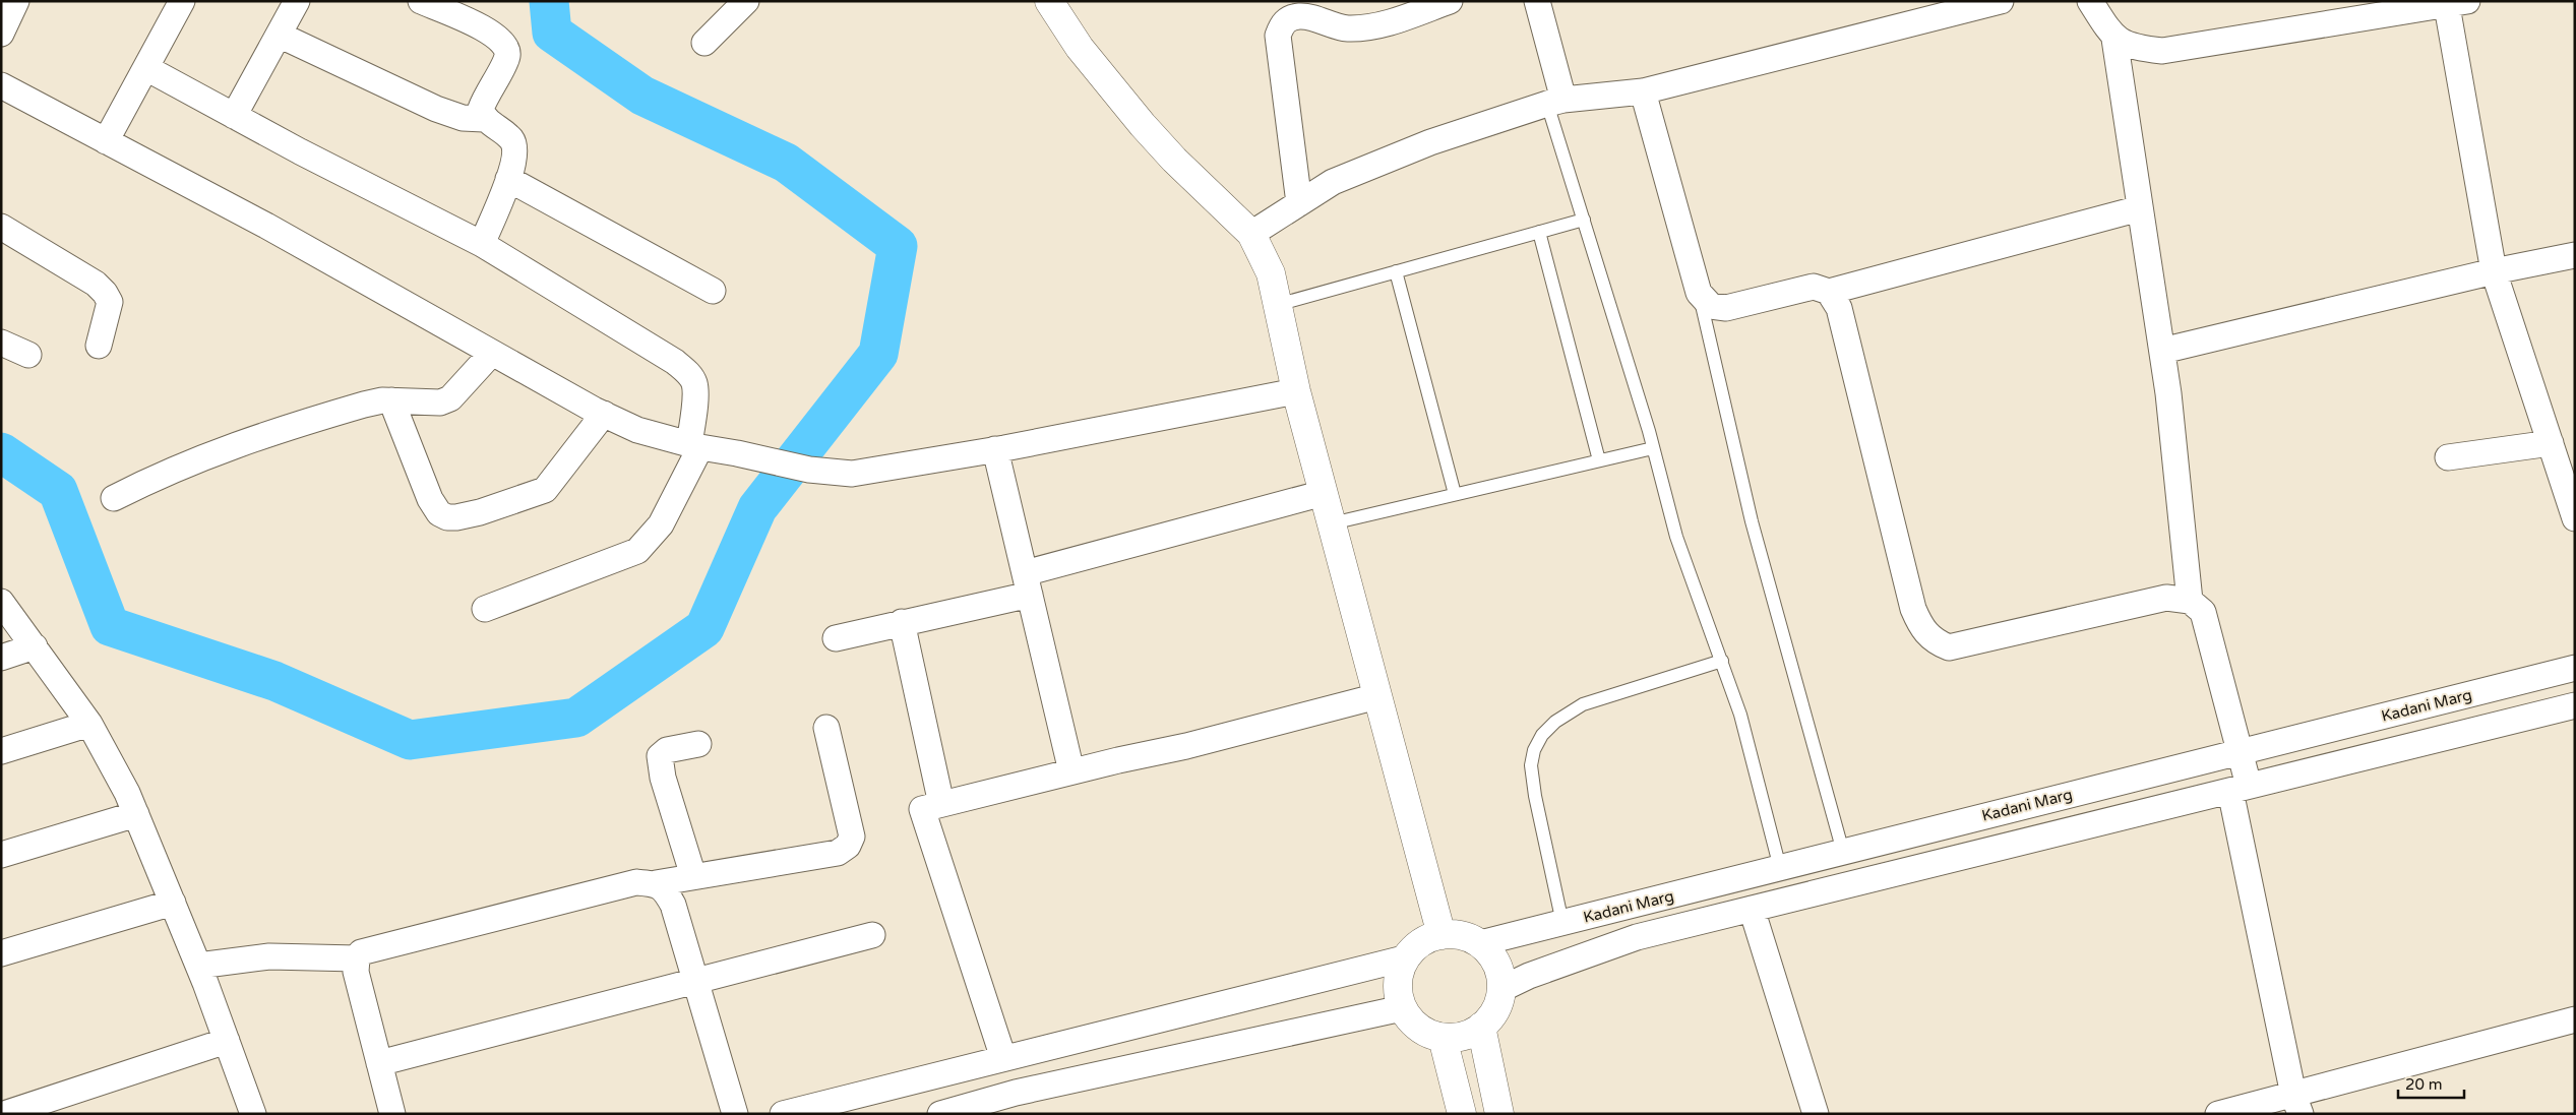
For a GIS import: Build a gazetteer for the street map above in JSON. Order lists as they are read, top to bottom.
{
  "streets": {
    "street": ["Kadani Marg"]
  },
  "scale_bar": "20 m"
}
